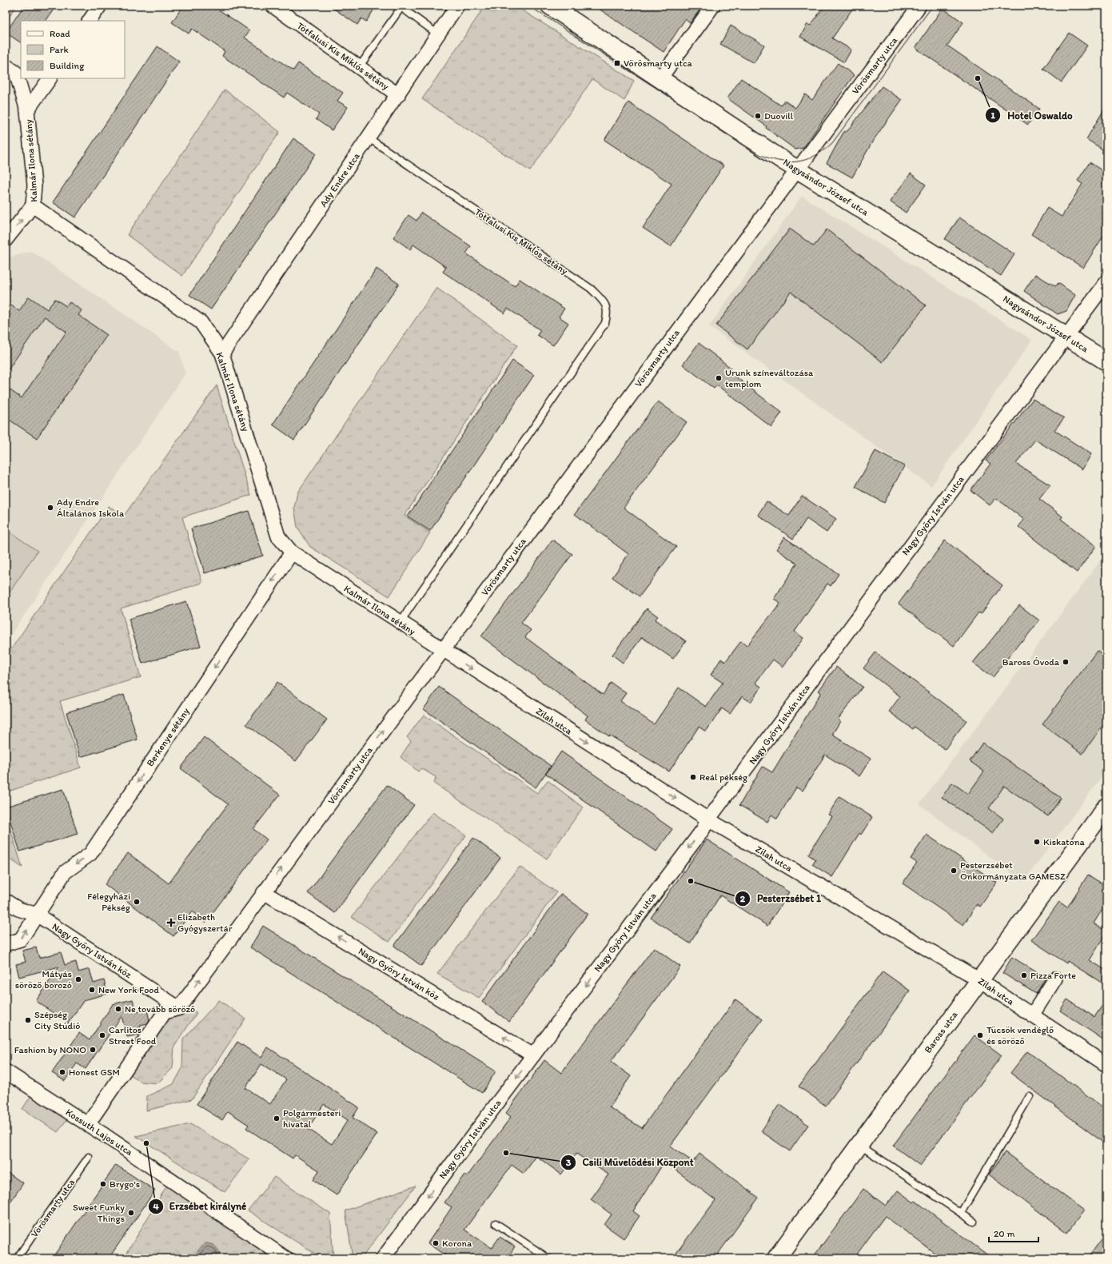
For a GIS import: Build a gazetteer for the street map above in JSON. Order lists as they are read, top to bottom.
{
  "streets": {
    "street": [
      "Tótfalusi Kis Miklós sétány",
      "Vörösmarty utca",
      "Kalmár Ilona sétány",
      "Ady Endre utca",
      "Nagysándor József utca",
      "Nagy Győry István utca",
      "Zilah utca",
      "Berkenye sétány",
      "Nagy Győry István köz",
      "Baross utca",
      "Kossuth Lajos utca"
    ]
  },
  "crossings": [
    ["Tótfalusi Kis Miklós sétány", "Kalmár Ilona sétány"],
    ["Tótfalusi Kis Miklós sétány", "Ady Endre utca"],
    ["Vörösmarty utca", "Kalmár Ilona sétány"],
    ["Vörösmarty utca", "Nagysándor József utca"],
    ["Vörösmarty utca", "Zilah utca"],
    ["Vörösmarty utca", "Nagy Győry István köz"],
    ["Kalmár Ilona sétány", "Ady Endre utca"],
    ["Kalmár Ilona sétány", "Zilah utca"],
    ["Kalmár Ilona sétány", "Berkenye sétány"],
    ["Nagysándor József utca", "Nagy Győry István utca"],
    ["Nagy Győry István utca", "Zilah utca"],
    ["Nagy Győry István utca", "Nagy Győry István köz"],
    ["Zilah utca", "Baross utca"],
    ["Berkenye sétány", "Nagy Győry István köz"]
  ],
  "one_way": [
    "Nagy Győry István utca",
    "Zilah utca",
    "Berkenye sétány",
    "Nagy Győry István köz"
  ],
  "places": {
    "transit": ["Vörösmarty utca"],
    "other": [
      "Hotel Oswaldo",
      "Duovill",
      "Urunk színeváltozása templom",
      "Ady Endre Általános Iskola",
      "Baross Óvoda",
      "Reál pékség",
      "Kiskatona",
      "Pesterzsébet Önkormányzata GAMESZ",
      "Pesterzsébet 1",
      "Félegyházi Pékség",
      "Pizza Forte",
      "Mátyás söröző borozó",
      "New York Food",
      "Ne tovább söröző",
      "Szépség City Stúdió",
      "Carlitos Street Food",
      "Tücsök vendéglő és söröző",
      "Fashion by NONO",
      "Honest GSM",
      "Polgármesteri hivatal",
      "Erzsébet királyné",
      "Csili Művelődési Központ",
      "Brygo's",
      "Sweet Funky Things",
      "Korona"
    ],
    "health": ["Elizabeth Gyógyszertár"]
  },
  "legend": ["Road", "Park", "Building"],
  "scale_bar": "20 m"
}
